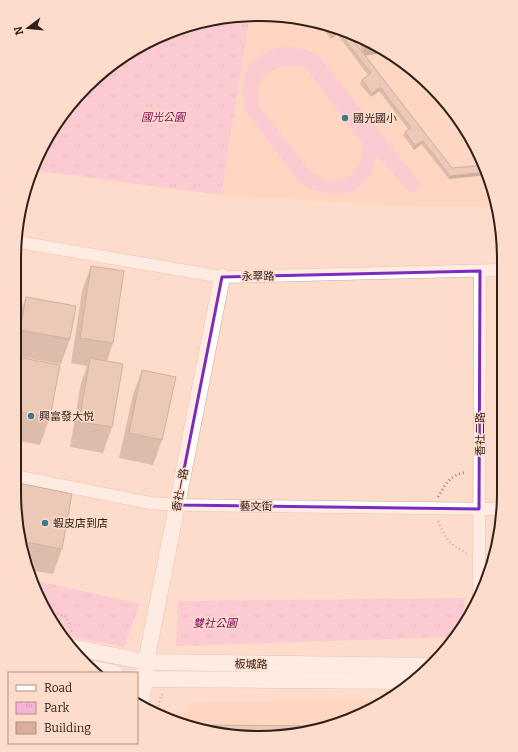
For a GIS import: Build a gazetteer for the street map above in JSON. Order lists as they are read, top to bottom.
{
  "streets": {
    "street": [
      "永翠路",
      "香社二路",
      "香社一路",
      "藝文街",
      "板城路"
    ]
  },
  "crossings": [
    ["永翠路", "香社二路"],
    ["永翠路", "香社一路"],
    ["香社二路", "藝文街"],
    ["香社一路", "藝文街"],
    ["香社一路", "板城路"]
  ],
  "parks": ["國光公園", "雙社公園"],
  "places": ["國光國小", "興富發大悦", "蝦皮店到店"],
  "legend": ["Road", "Park", "Building"],
  "north": "left"
}
